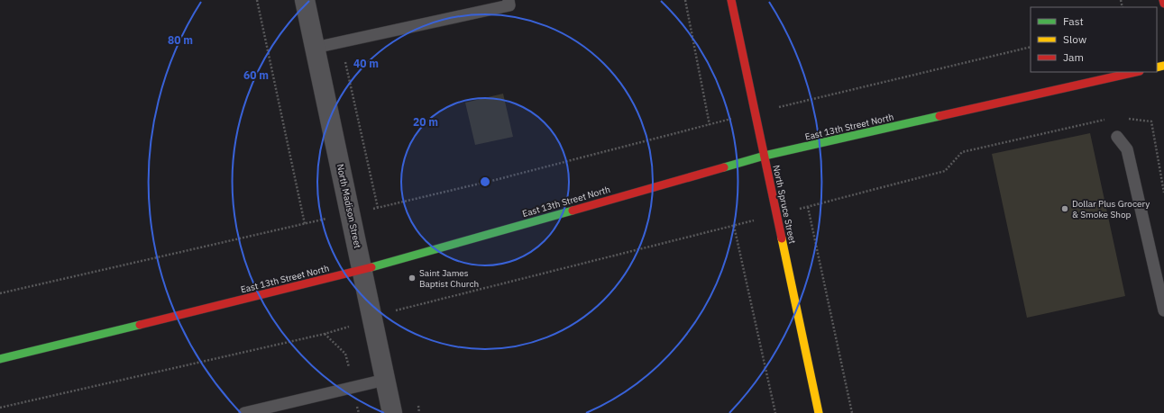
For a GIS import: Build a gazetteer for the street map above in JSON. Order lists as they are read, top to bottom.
{
  "streets": {
    "main road": ["East 13th Street North", "North Spruce Street"],
    "street": ["North Madison Street"]
  },
  "crossings": [
    ["East 13th Street North", "North Spruce Street"],
    ["East 13th Street North", "North Madison Street"]
  ],
  "places": ["Dollar Plus Grocery & Smoke Shop", "Saint James Baptist Church"],
  "legend": ["Fast", "Slow", "Jam"],
  "rings": [
    "80 m",
    "40 m",
    "60 m",
    "20 m"
  ]
}
